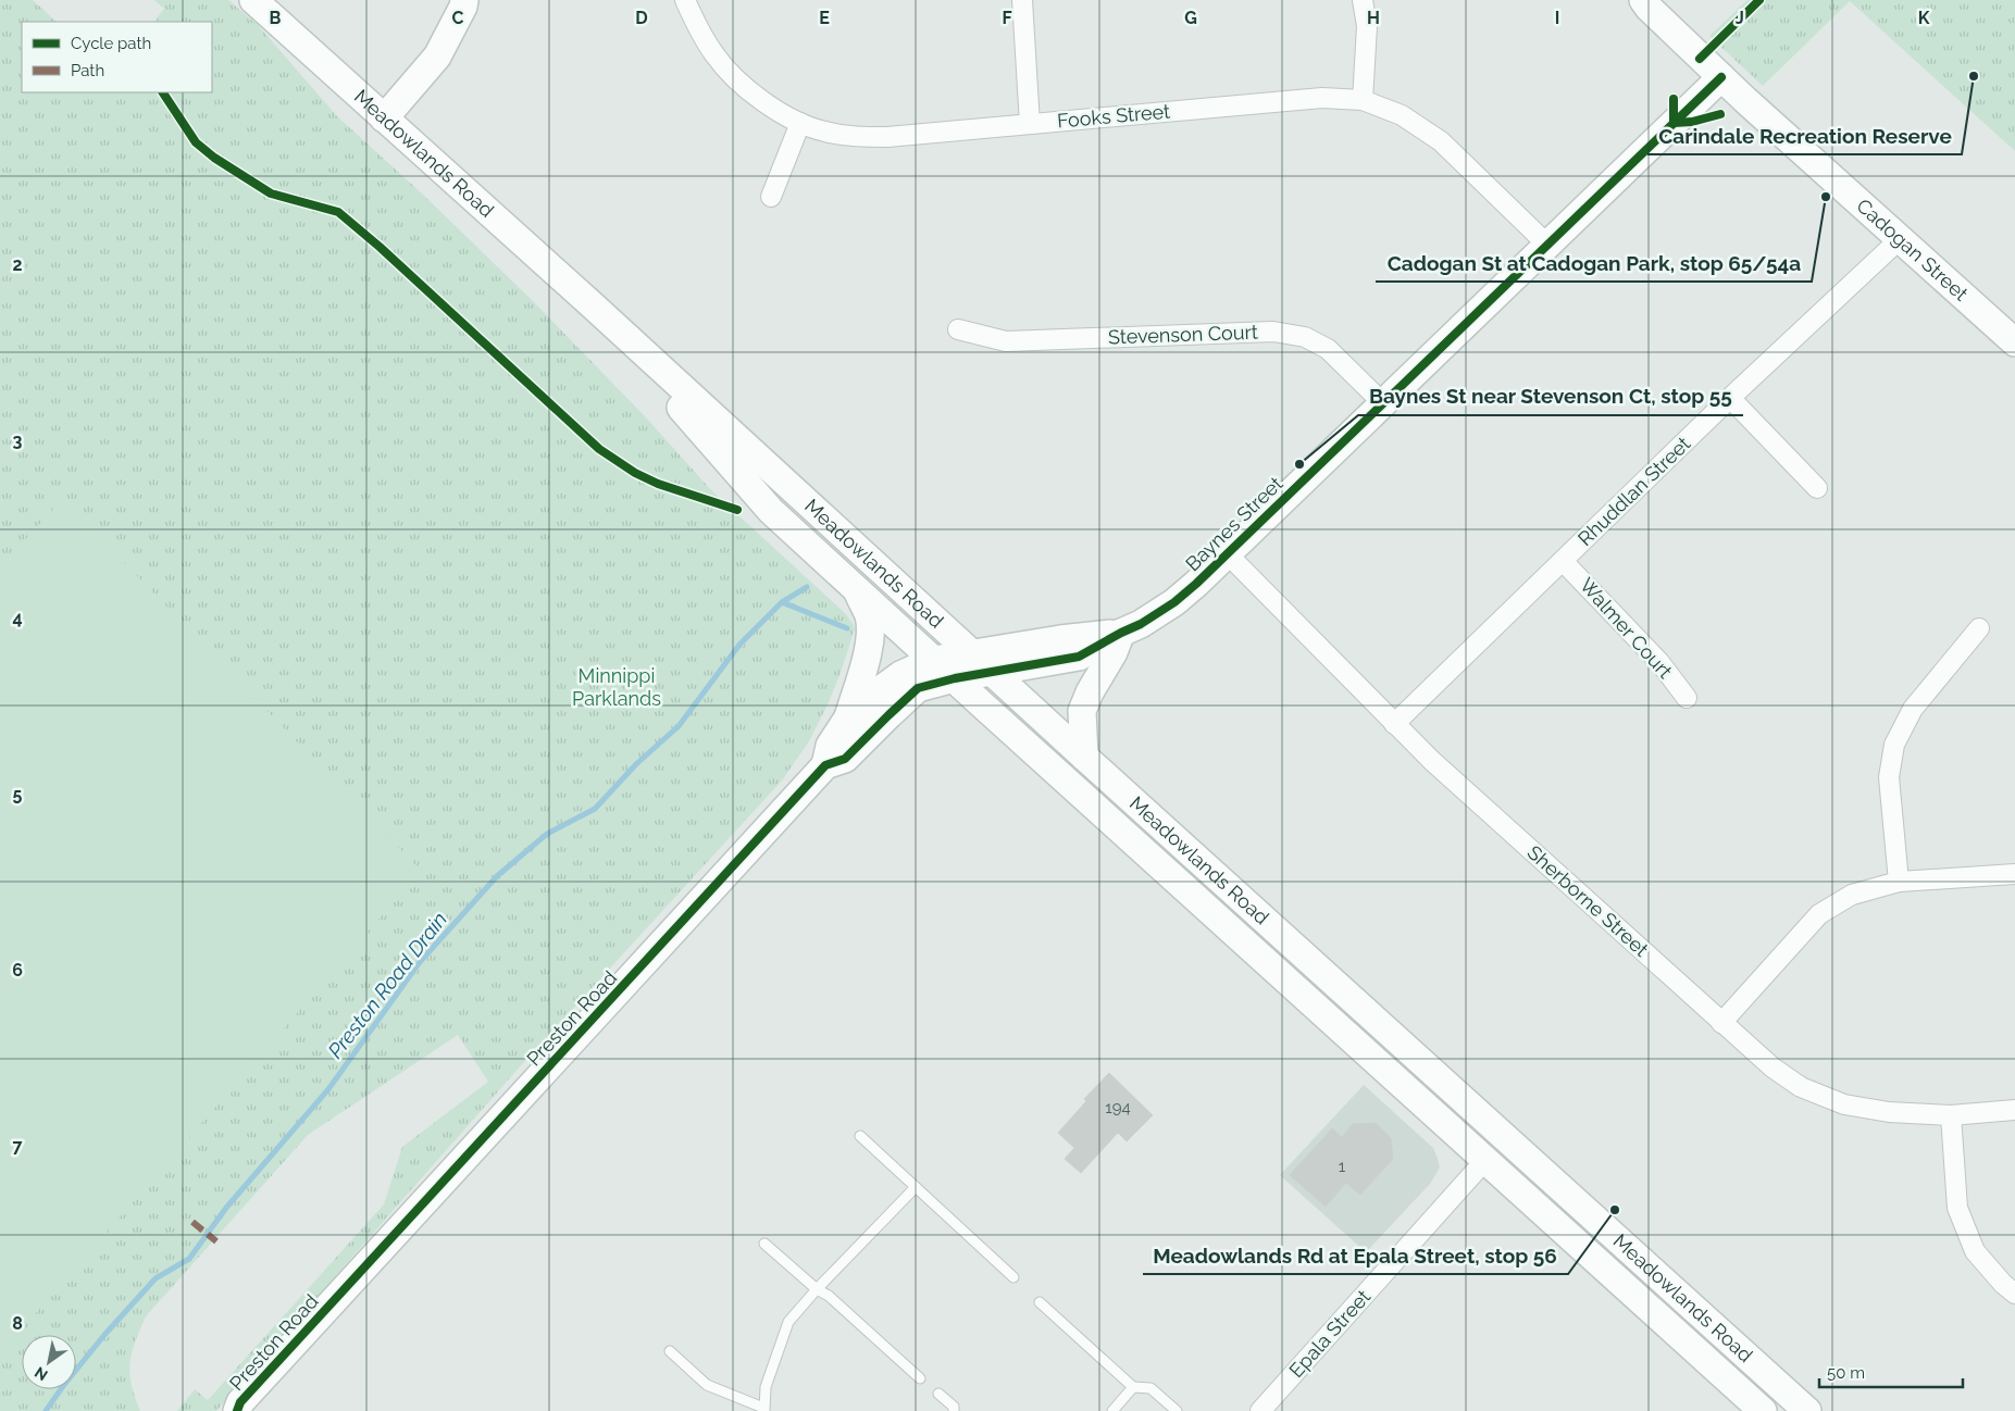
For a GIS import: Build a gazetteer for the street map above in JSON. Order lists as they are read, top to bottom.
{
  "streets": {
    "main road": [
      "Meadowlands Road",
      "Cadogan Street",
      "Baynes Street",
      "Preston Road"
    ],
    "street": [
      "Fooks Street",
      "Stevenson Court",
      "Rhuddlan Street",
      "Walmer Court",
      "Sherborne Street",
      "Epala Street"
    ]
  },
  "crossings": [
    ["Fooks Street", "Baynes Street"],
    ["Meadowlands Road", "Baynes Street"],
    ["Meadowlands Road", "Preston Road"],
    ["Meadowlands Road", "Epala Street"],
    ["Cadogan Street", "Rhuddlan Street"],
    ["Cadogan Street", "Baynes Street"],
    ["Stevenson Court", "Baynes Street"],
    ["Rhuddlan Street", "Walmer Court"],
    ["Rhuddlan Street", "Sherborne Street"],
    ["Baynes Street", "Sherborne Street"],
    ["Baynes Street", "Preston Road"]
  ],
  "water": ["Preston Road Drain"],
  "parks": ["Minnippi Parklands"],
  "places": [
    "Carindale Recreation Reserve",
    "Cadogan St at Cadogan Park, stop 65/54a",
    "Baynes St near Stevenson Ct, stop 55",
    "Meadowlands Rd at Epala Street, stop 56"
  ],
  "house_numbers": ["194", "1"],
  "legend": ["Cycle path", "Path"],
  "scale_bar": "50 m",
  "north": "bottom left",
  "grid": {
    "columns": [
      "B",
      "C",
      "D",
      "E",
      "F",
      "G",
      "H",
      "I",
      "J",
      "K"
    ],
    "rows": [
      "2",
      "3",
      "4",
      "5",
      "6",
      "7",
      "8"
    ]
  }
}
